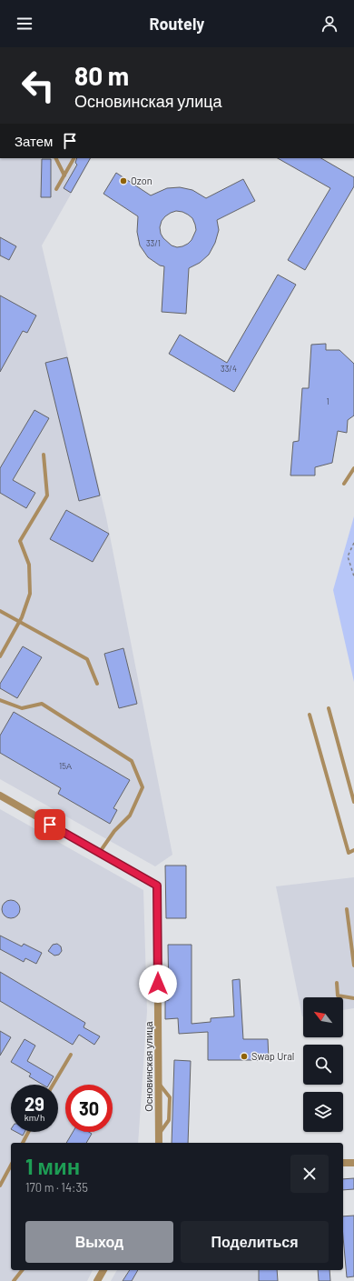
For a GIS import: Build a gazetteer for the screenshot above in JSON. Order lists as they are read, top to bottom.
{
  "streets": {
    "street": ["Основинская улица"]
  },
  "places": ["Ozon", "Swap Ural"],
  "house_numbers": [
    "33/1",
    "33/4",
    "1",
    "15А"
  ],
  "north": "top left",
  "page": {
    "header": "Routely",
    "turn": ["80 m", "Основинская улица"],
    "then": "Затем",
    "speed": "29 km/h",
    "limit": "30",
    "heading": ["1 мин", "170 m · 14:35"],
    "buttons": ["Выход", "Поделиться"]
  }
}
